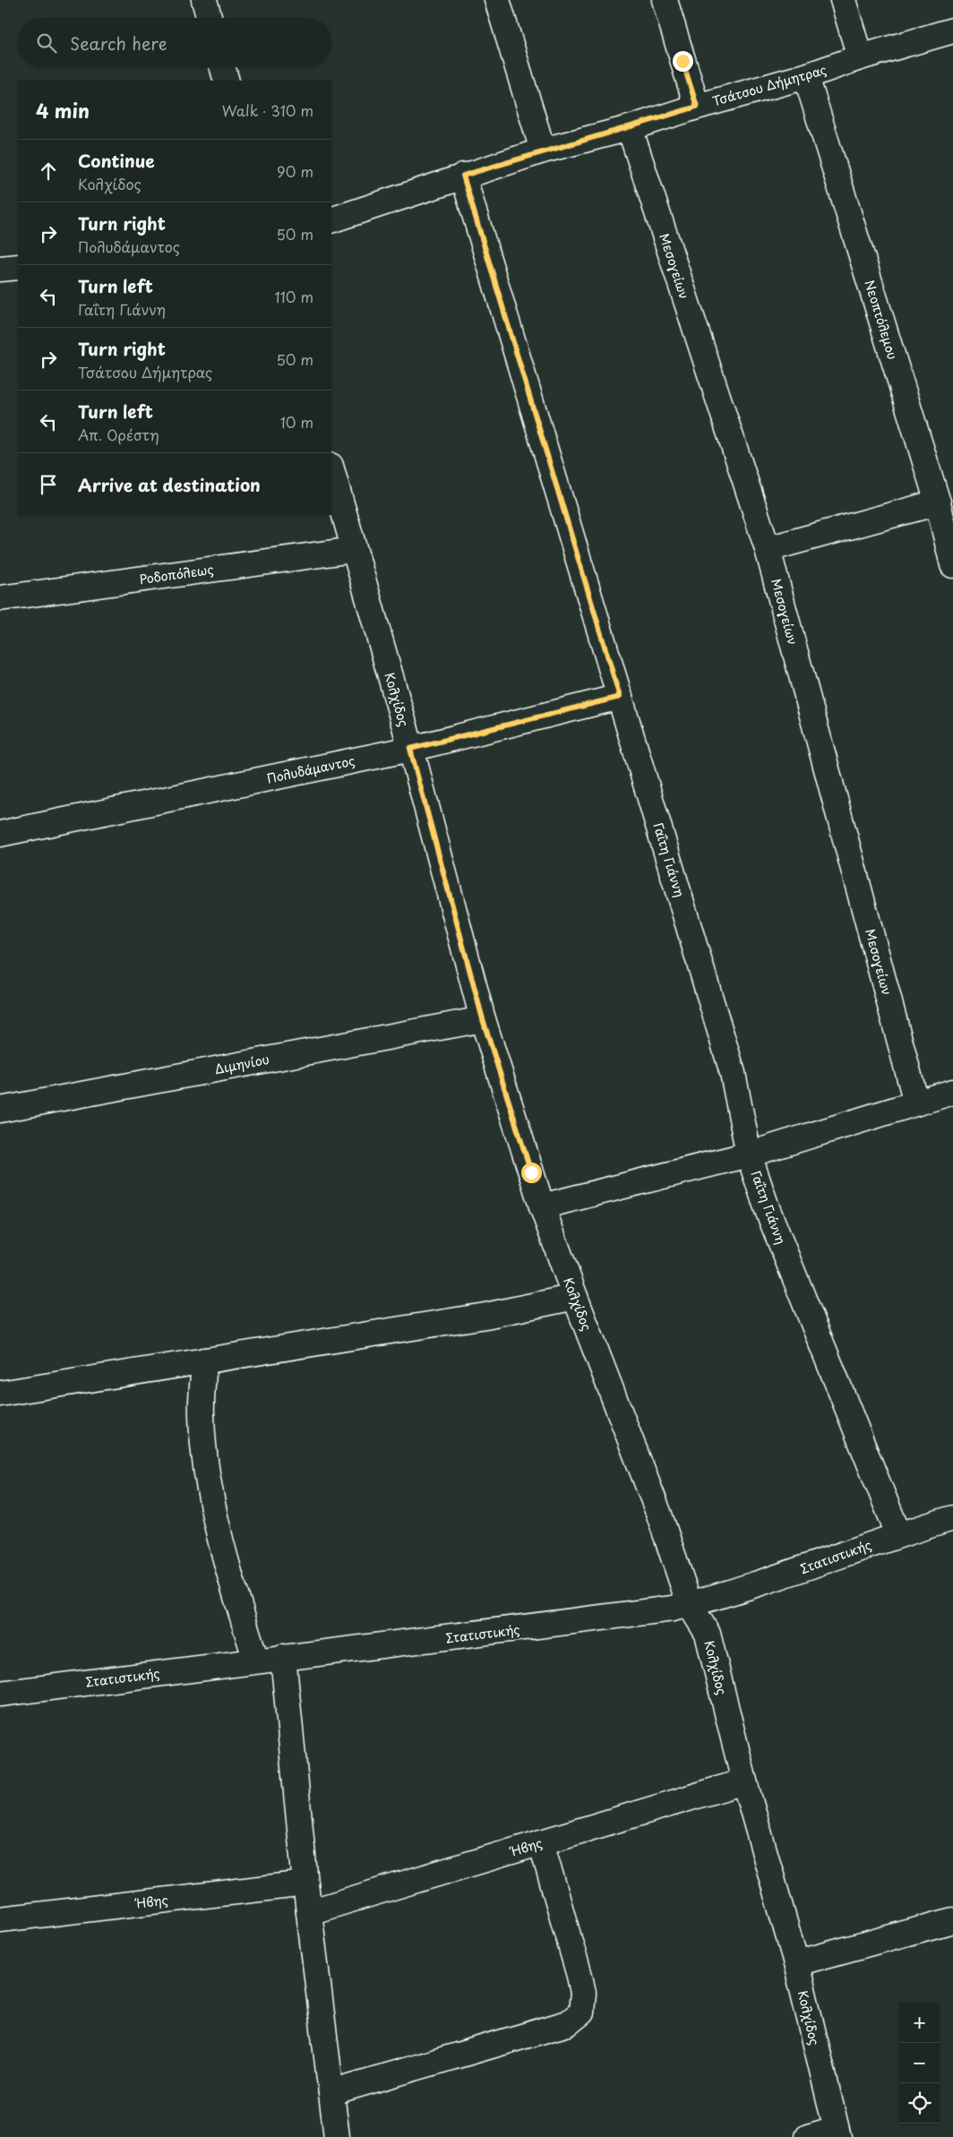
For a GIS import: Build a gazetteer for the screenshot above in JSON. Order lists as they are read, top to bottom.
{
  "streets": {
    "street": [
      "Τσάτσου Δήμητρας",
      "Μεσογείων",
      "Νεοπτόλεμου",
      "Ροδοπόλεως",
      "Κολχίδος",
      "Πολυδάμαντος",
      "Γαΐτη Γιάννη",
      "Διμηνίου",
      "Στατιστικής",
      "Ήβης"
    ]
  },
  "crossings": [
    ["Τσάτσου Δήμητρας", "Μεσογείων"],
    ["Τσάτσου Δήμητρας", "Νεοπτόλεμου"],
    ["Τσάτσου Δήμητρας", "Γαΐτη Γιάννη"],
    ["Ροδοπόλεως", "Κολχίδος"],
    ["Κολχίδος", "Πολυδάμαντος"],
    ["Κολχίδος", "Διμηνίου"],
    ["Κολχίδος", "Στατιστικής"],
    ["Κολχίδος", "Ήβης"],
    ["Πολυδάμαντος", "Γαΐτη Γιάννη"],
    ["Γαΐτη Γιάννη", "Στατιστικής"]
  ],
  "page": {
    "search": "Search here",
    "heading": ["4 min", "Walk · 310 m"],
    "list": [
      ["Continue", "Κολχίδος", "90 m"],
      ["Turn right", "Πολυδάμαντος", "50 m"],
      ["Turn left", "Γαΐτη Γιάννη", "110 m"],
      ["Turn right", "Τσάτσου Δήμητρας", "50 m"],
      ["Turn left", "Απ. Ορέστη", "10 m"],
      "Arrive at destination"
    ],
    "map_buttons": ["+", "−"]
  }
}
